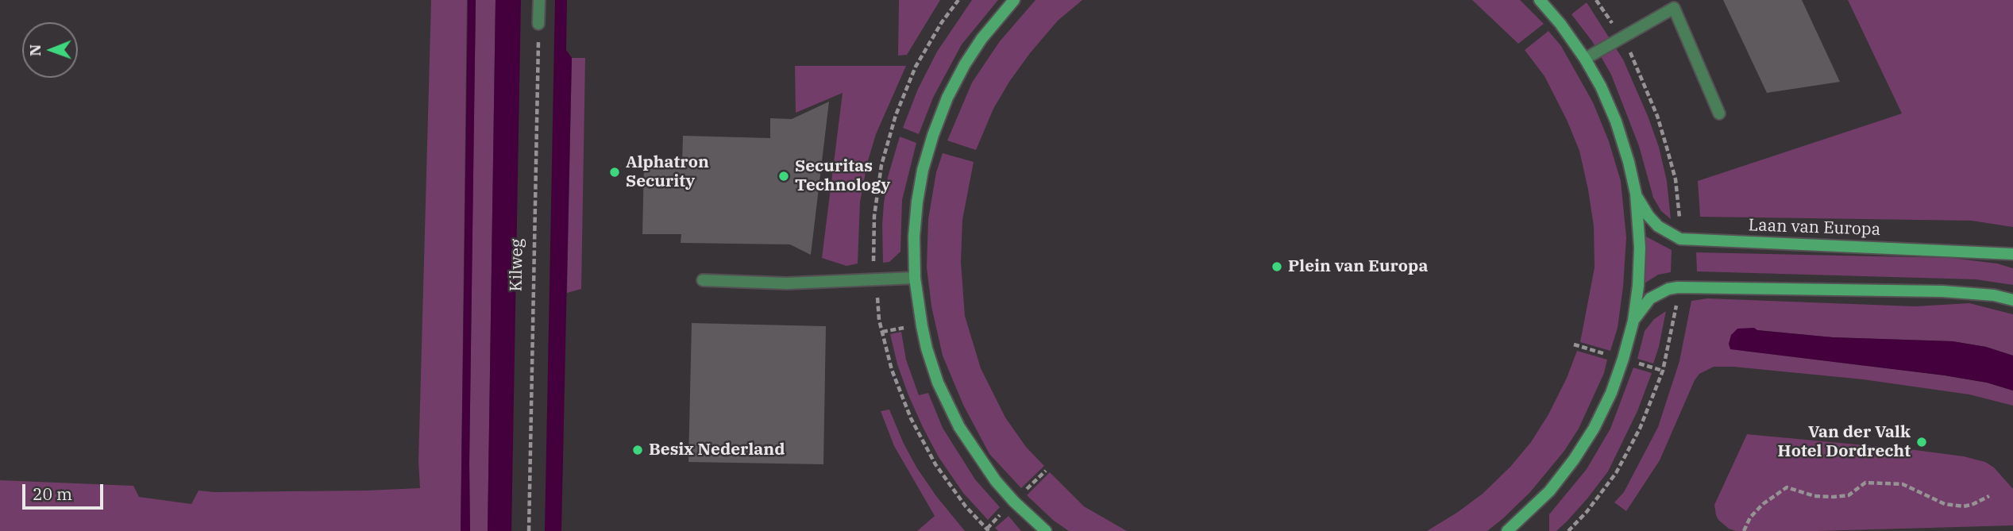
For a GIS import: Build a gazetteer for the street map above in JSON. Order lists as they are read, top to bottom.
{
  "streets": {
    "street": ["Laan van Europa"],
    "path": ["Kilweg"]
  },
  "places": [
    "Alphatron Security",
    "Securitas Technology",
    "Plein van Europa",
    "Van der Valk Hotel Dordrecht",
    "Besix Nederland"
  ],
  "scale_bar": "20 m",
  "north": "left"
}
